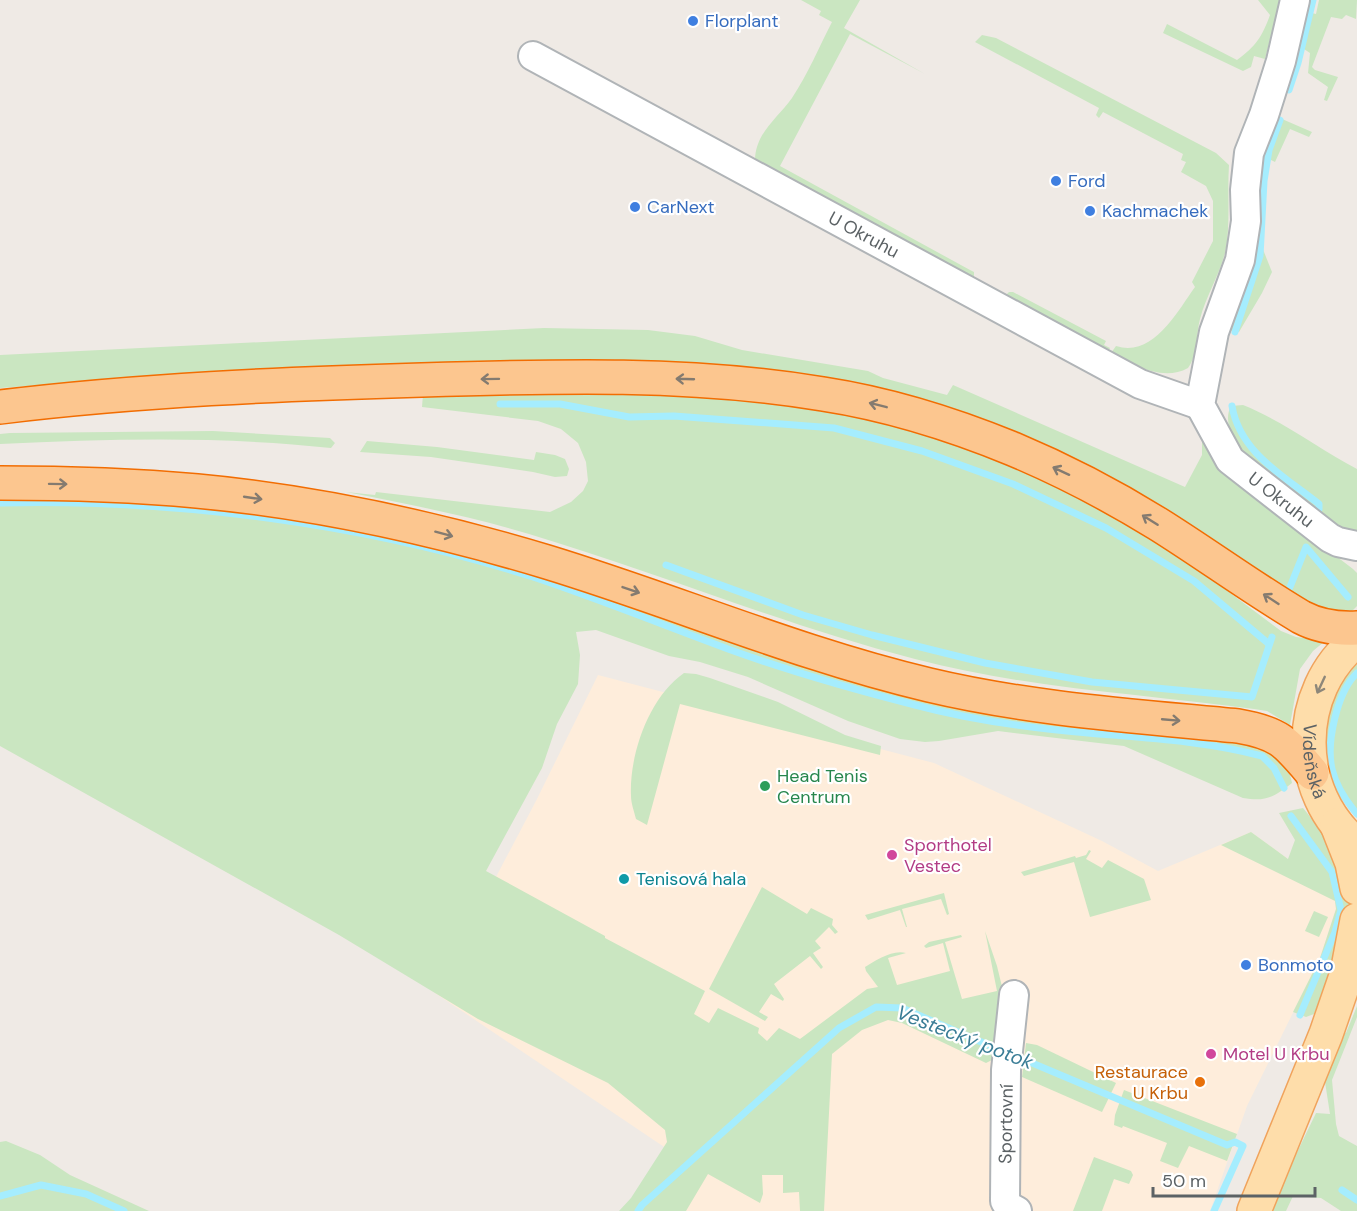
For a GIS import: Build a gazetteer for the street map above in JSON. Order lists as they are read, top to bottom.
{
  "streets": {
    "main road": ["Vídeňská"],
    "street": ["U Okruhu", "Sportovní"]
  },
  "one_way": ["Vídeňská"],
  "water": ["Vestecký potok"],
  "places": [
    "Florplant",
    "Ford",
    "CarNext",
    "Kachmachek",
    "Head Tenis Centrum",
    "Sporthotel Vestec",
    "Tenisová hala",
    "Bonmoto",
    "Motel U Krbu",
    "Restaurace U Krbu"
  ],
  "scale_bar": "50 m"
}
